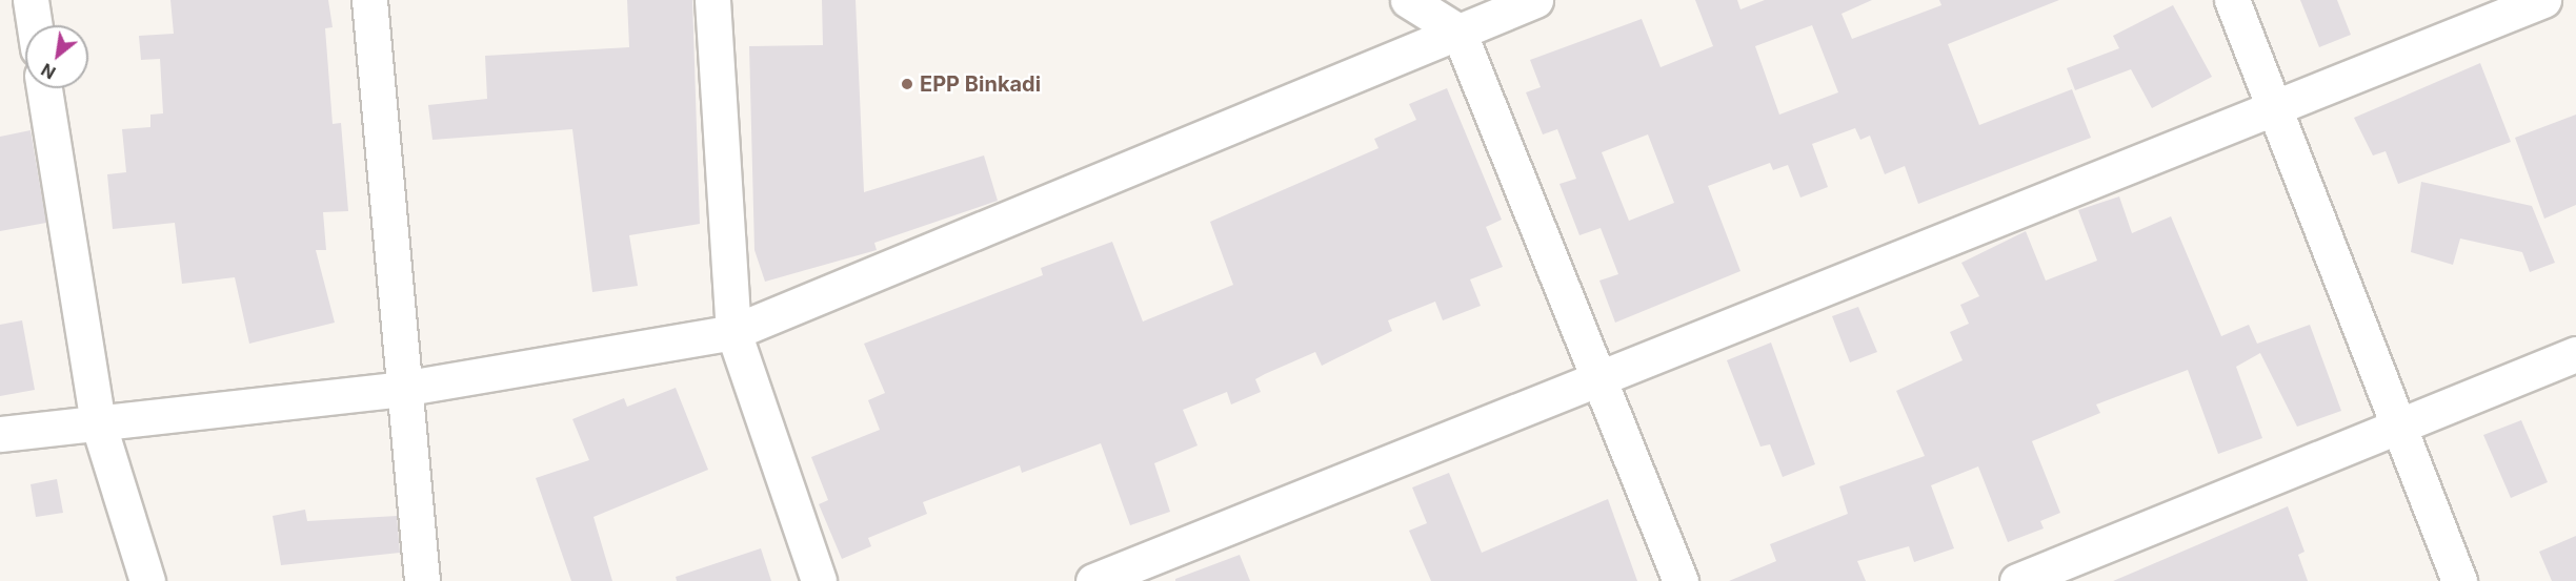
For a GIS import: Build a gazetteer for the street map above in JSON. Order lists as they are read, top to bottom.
{
  "places": ["EPP Binkadi"],
  "north": "bottom left"
}
